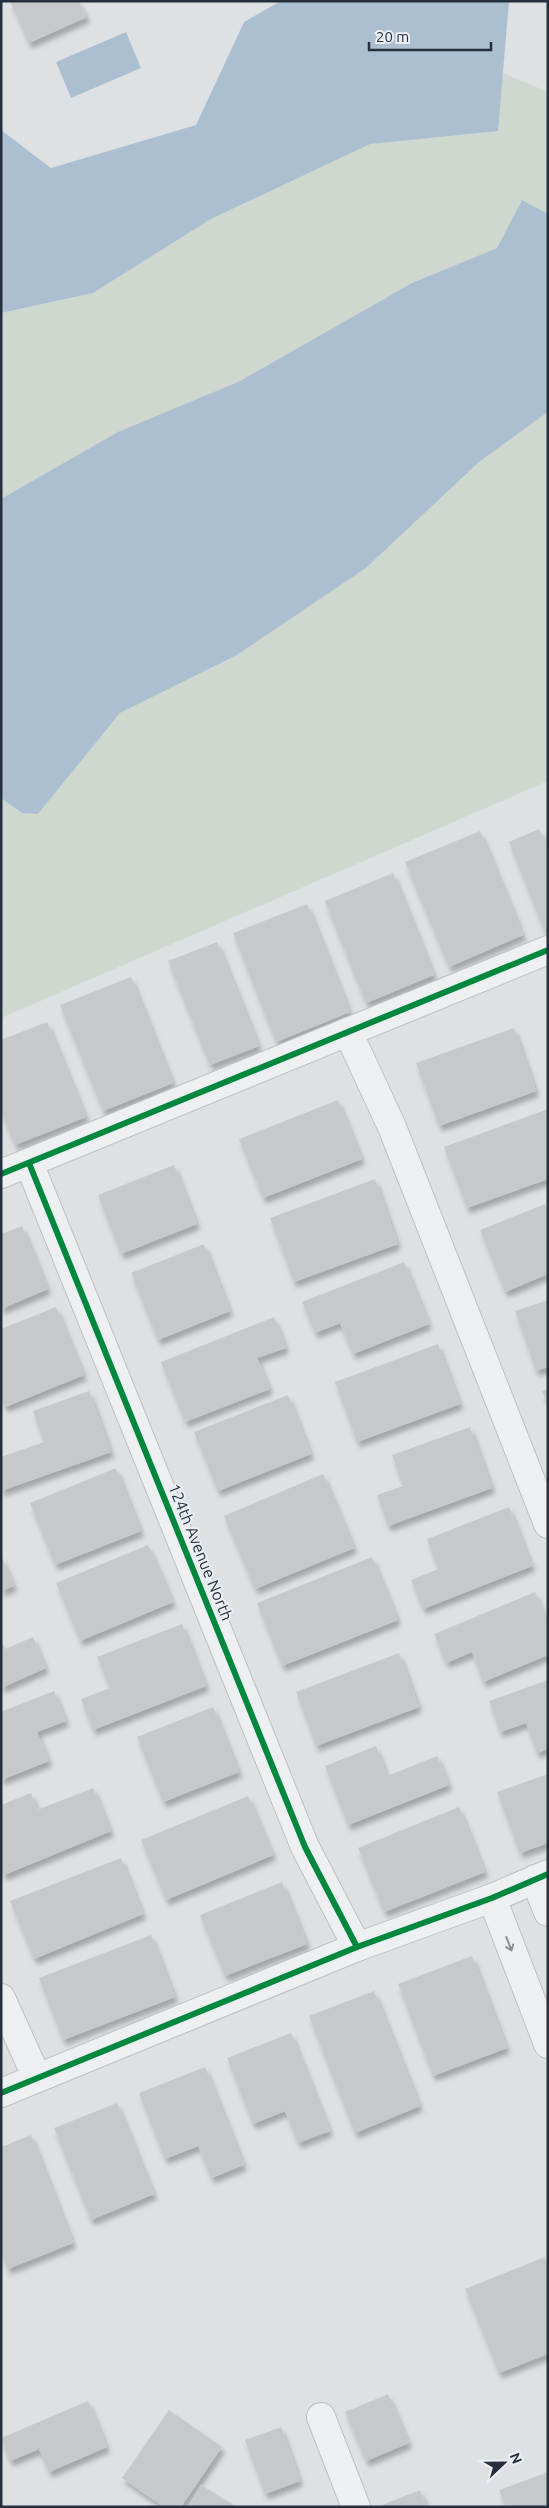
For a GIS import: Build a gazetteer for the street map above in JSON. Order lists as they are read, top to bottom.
{
  "streets": {
    "street": ["124th Avenue North"]
  },
  "scale_bar": "20 m",
  "north": "right"
}
